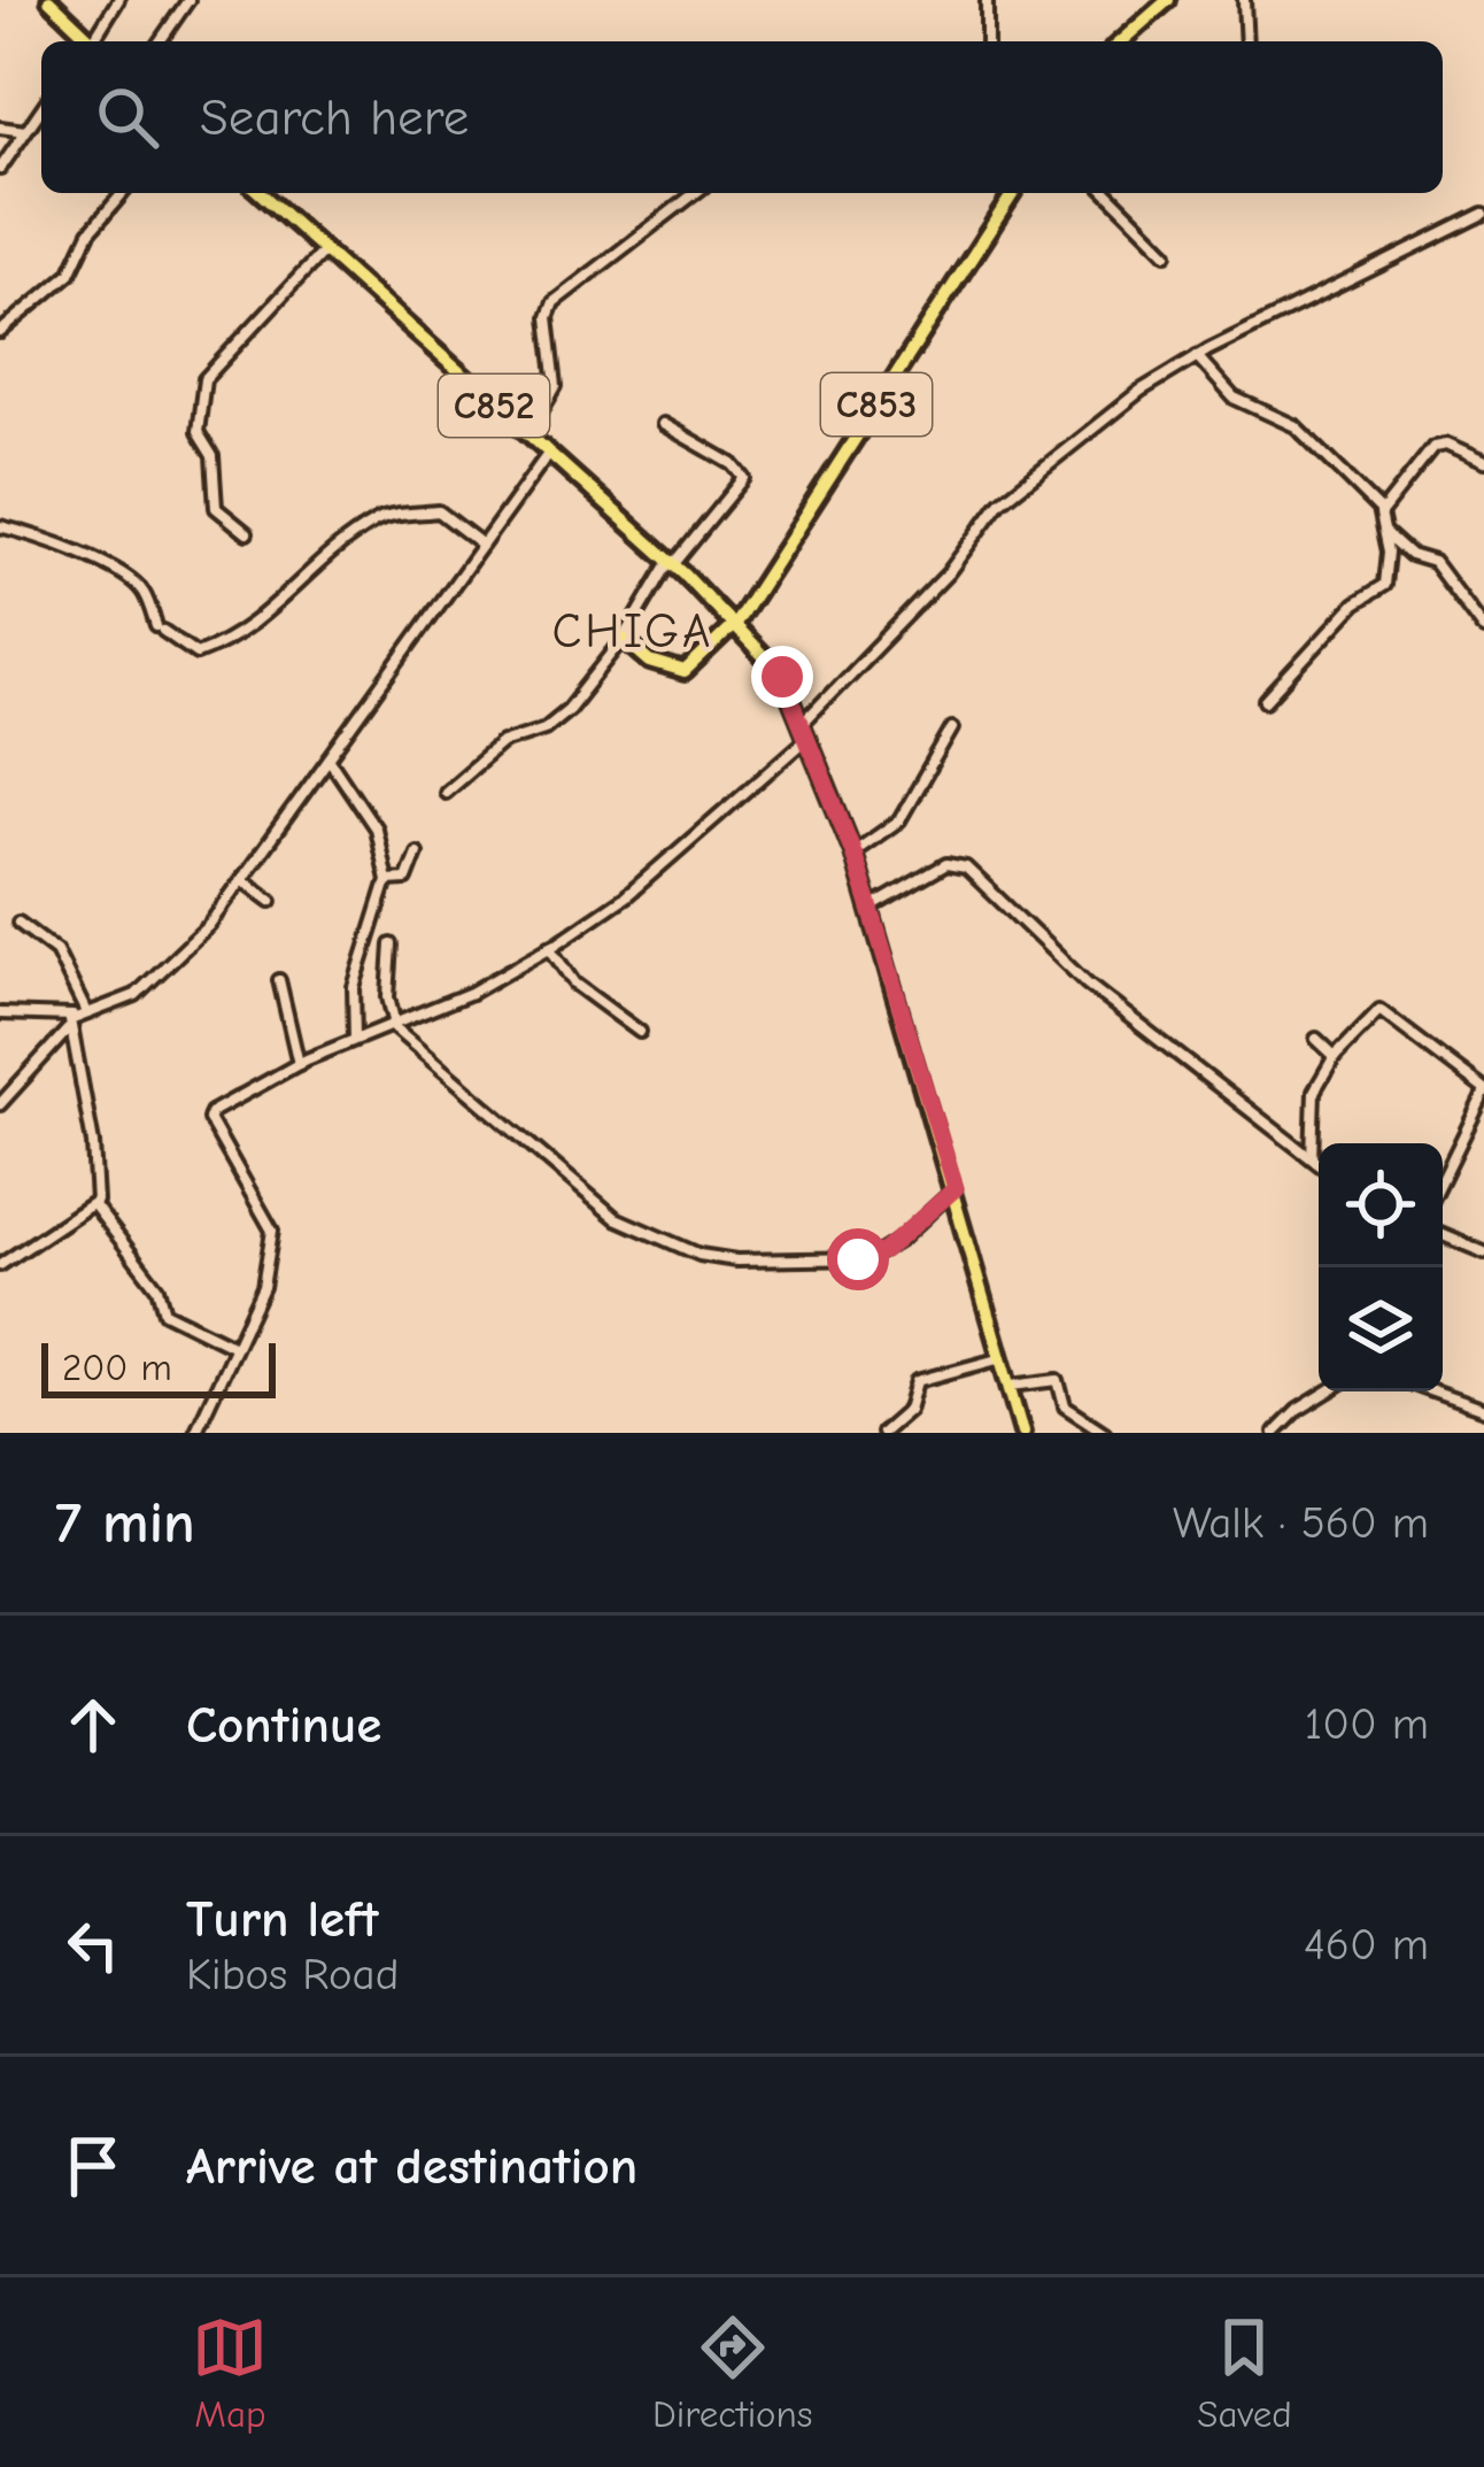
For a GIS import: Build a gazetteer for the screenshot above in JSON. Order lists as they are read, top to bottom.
{
  "streets": {
    "main road": ["C853", "C852"]
  },
  "crossings": [
    ["C853", "C852"]
  ],
  "districts": ["CHIGA"],
  "scale_bar": "200 m",
  "page": {
    "search": "Search here",
    "scale": "200 m",
    "heading": ["7 min", "Walk · 560 m"],
    "list": [
      ["Continue", "100 m"],
      ["Turn left", "Kibos Road", "460 m"],
      "Arrive at destination"
    ],
    "nav": ["Map", "Directions", "Saved"]
  }
}
